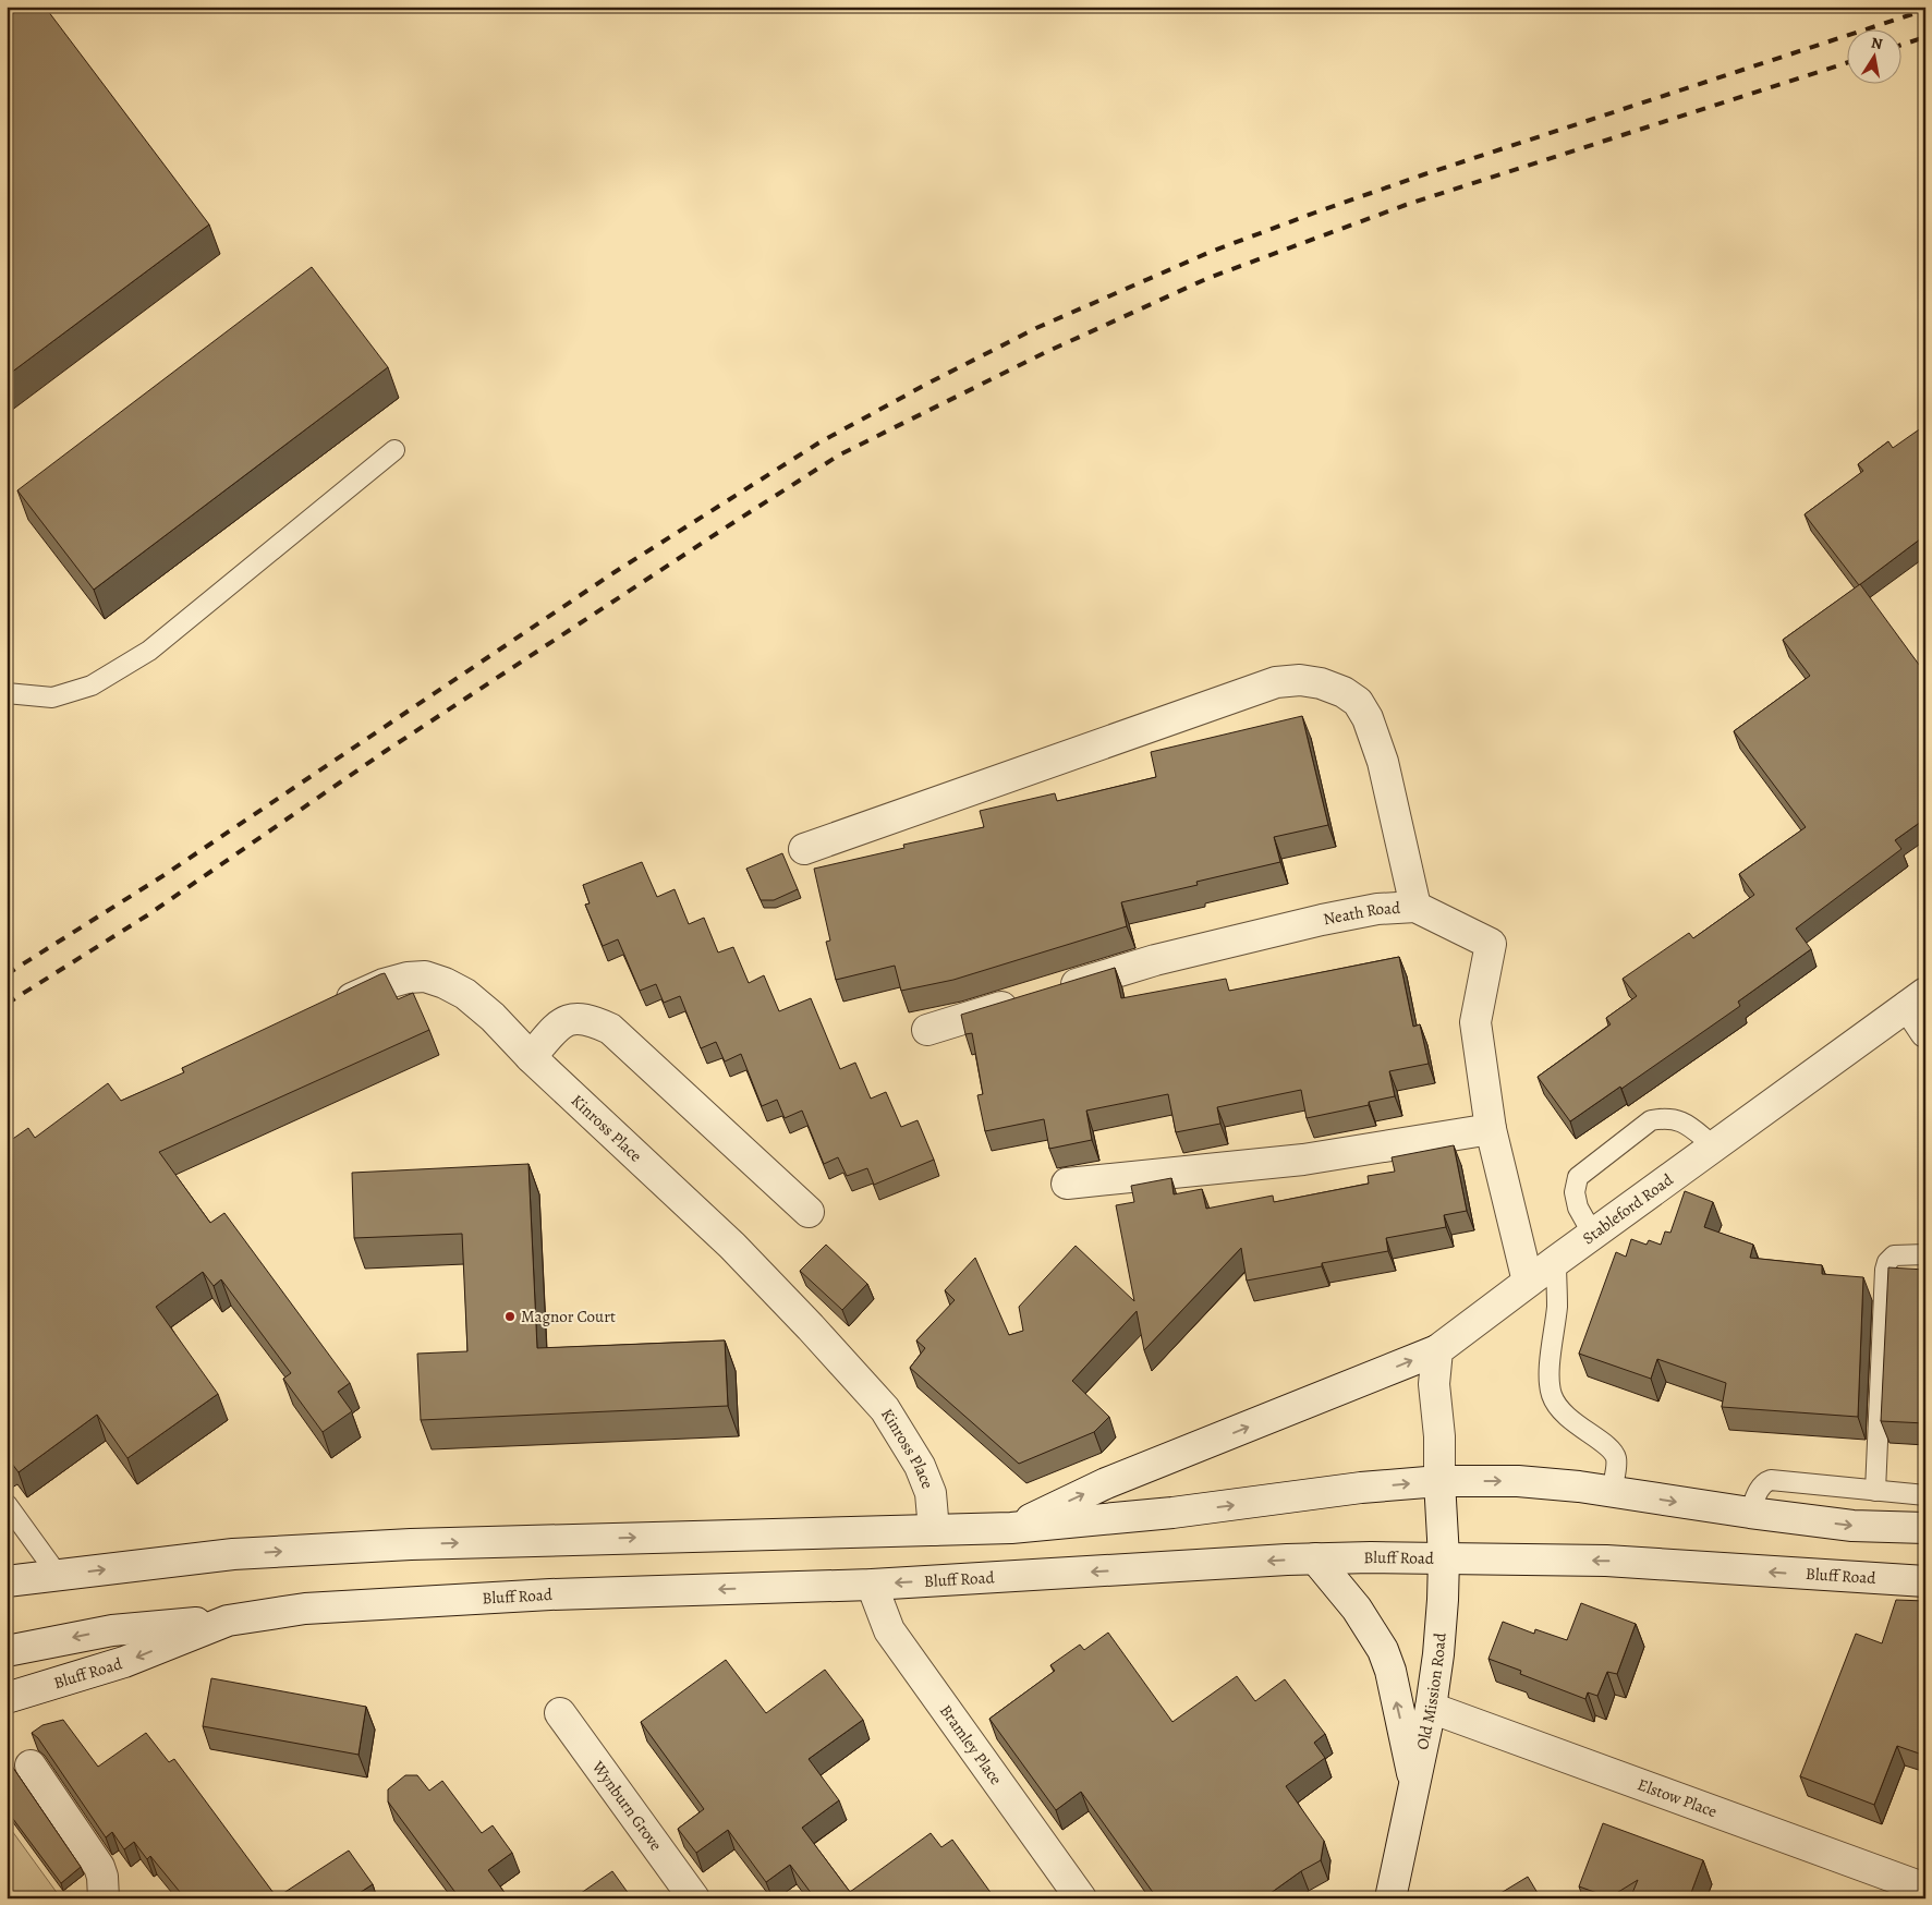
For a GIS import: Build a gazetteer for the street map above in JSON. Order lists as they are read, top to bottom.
{
  "streets": {
    "street": [
      "Neath Road",
      "Kinross Place",
      "Stableford Road",
      "Bluff Road",
      "Old Mission Road",
      "Bramley Place",
      "Elstow Place",
      "Wynburn Grove"
    ]
  },
  "crossings": [
    ["Neath Road", "Stableford Road"],
    ["Bluff Road", "Old Mission Road"],
    ["Bluff Road", "Bramley Place"],
    ["Old Mission Road", "Elstow Place"]
  ],
  "places": ["Magnor Court"],
  "north": "top"
}
